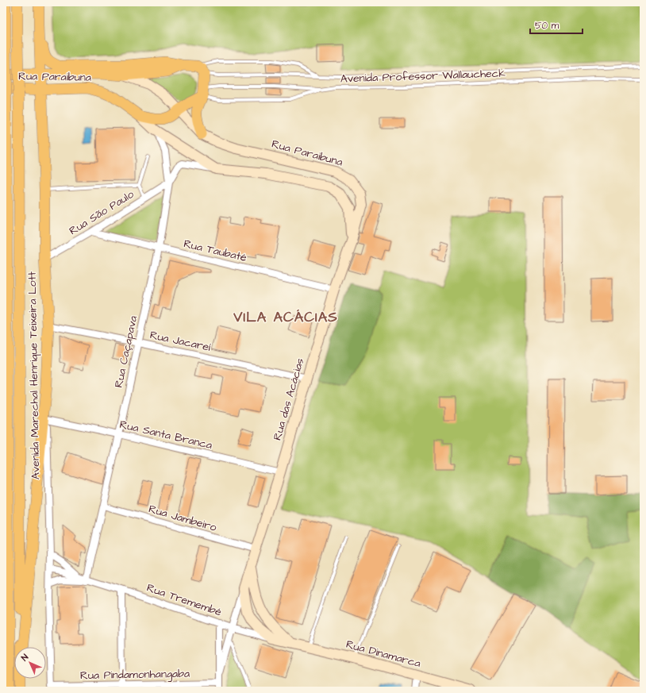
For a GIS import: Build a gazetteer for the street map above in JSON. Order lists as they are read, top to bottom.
{
  "streets": {
    "main road": [
      "Rua Paraibuna",
      "Avenida Marechal Henrique Teixeira Lott",
      "Rua das Acácias",
      "Rua Dinamarca"
    ],
    "street": [
      "Rua São Paulo",
      "Rua Taubaté",
      "Rua Jacareí",
      "Rua Caçapava",
      "Rua Santa Branca",
      "Rua Jambeiro",
      "Rua Tremembé",
      "Rua Pindamonhangaba"
    ],
    "lane": ["Avenida Professor Wallaucheck"]
  },
  "crossings": [
    ["Rua Paraibuna", "Rua São Paulo"],
    ["Rua Paraibuna", "Rua Caçapava"],
    ["Rua Paraibuna", "Avenida Marechal Henrique Teixeira Lott"],
    ["Rua Paraibuna", "Rua das Acácias"],
    ["Rua São Paulo", "Rua Taubaté"],
    ["Rua São Paulo", "Rua Caçapava"],
    ["Rua São Paulo", "Avenida Marechal Henrique Teixeira Lott"],
    ["Rua Taubaté", "Rua Caçapava"],
    ["Rua Taubaté", "Rua das Acácias"],
    ["Rua Jacareí", "Rua Caçapava"],
    ["Rua Jacareí", "Avenida Marechal Henrique Teixeira Lott"],
    ["Rua Jacareí", "Rua das Acácias"],
    ["Rua Caçapava", "Rua Santa Branca"],
    ["Rua Caçapava", "Rua Jambeiro"],
    ["Rua Caçapava", "Rua Tremembé"],
    ["Avenida Marechal Henrique Teixeira Lott", "Rua Santa Branca"],
    ["Avenida Marechal Henrique Teixeira Lott", "Rua Tremembé"],
    ["Avenida Marechal Henrique Teixeira Lott", "Rua Pindamonhangaba"],
    ["Rua das Acácias", "Rua Santa Branca"],
    ["Rua das Acácias", "Rua Jambeiro"],
    ["Rua das Acácias", "Rua Tremembé"],
    ["Rua das Acácias", "Rua Dinamarca"]
  ],
  "districts": ["VILA ACÁCIAS"],
  "scale_bar": "50 m",
  "north": "top left"
}
